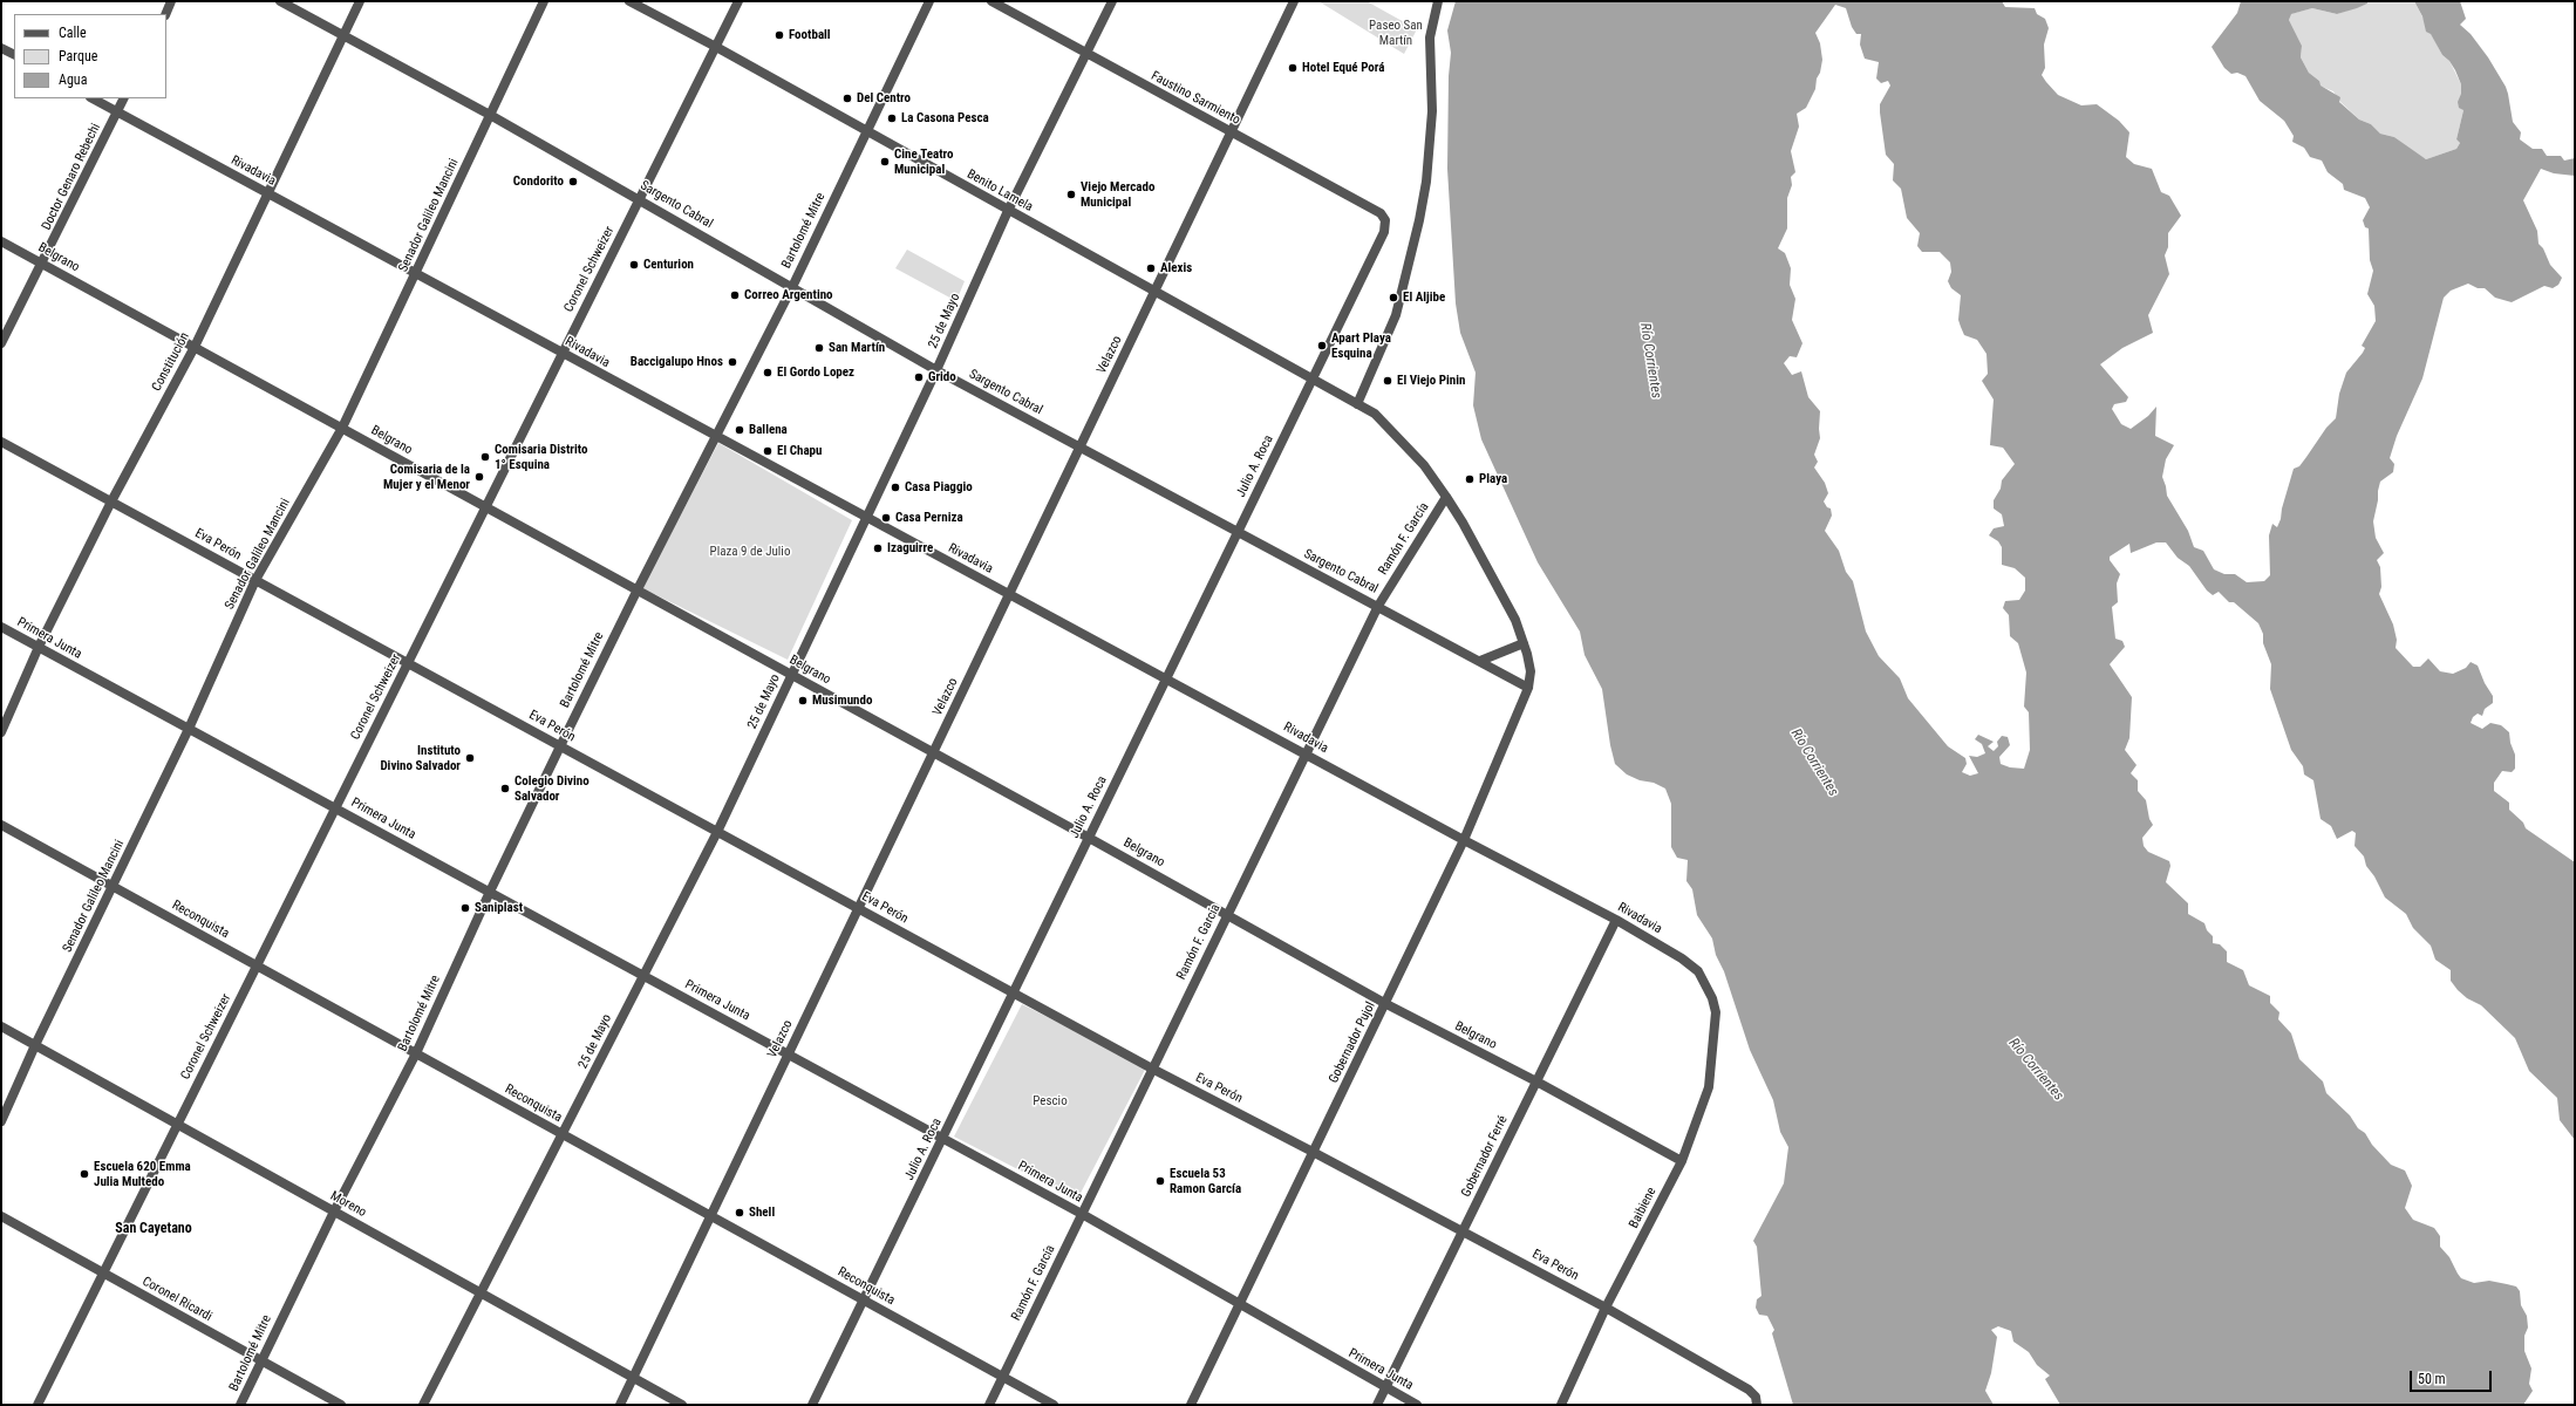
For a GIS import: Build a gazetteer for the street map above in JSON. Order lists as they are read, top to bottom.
{
  "streets": {
    "street": [
      "Faustino Sarmiento",
      "Rivadavia",
      "Doctor Genaro Rebechi",
      "Benito Lamela",
      "Sargento Cabral",
      "Senador Galileo Mancini",
      "Bartolomé Mitre",
      "Belgrano",
      "Coronel Schweizer",
      "25 de Mayo",
      "Velazco",
      "Constitución",
      "Julio A. Roca",
      "Ramón F. García",
      "Eva Perón",
      "Primera Junta",
      "Reconquista",
      "Gobernador Pujol",
      "Gobernador Ferré",
      "Moreno",
      "Baibiene",
      "Coronel Ricardi"
    ]
  },
  "crossings": [
    ["Faustino Sarmiento", "25 de Mayo"],
    ["Faustino Sarmiento", "Velazco"],
    ["Faustino Sarmiento", "Julio A. Roca"],
    ["Rivadavia", "Doctor Genaro Rebechi"],
    ["Rivadavia", "Senador Galileo Mancini"],
    ["Rivadavia", "Bartolomé Mitre"],
    ["Rivadavia", "Coronel Schweizer"],
    ["Rivadavia", "25 de Mayo"],
    ["Rivadavia", "Velazco"],
    ["Rivadavia", "Constitución"],
    ["Rivadavia", "Julio A. Roca"],
    ["Rivadavia", "Ramón F. García"],
    ["Rivadavia", "Gobernador Pujol"],
    ["Rivadavia", "Gobernador Ferré"],
    ["Rivadavia", "Baibiene"],
    ["Doctor Genaro Rebechi", "Belgrano"],
    ["Benito Lamela", "Sargento Cabral"],
    ["Benito Lamela", "Bartolomé Mitre"],
    ["Benito Lamela", "Coronel Schweizer"],
    ["Benito Lamela", "25 de Mayo"],
    ["Benito Lamela", "Velazco"],
    ["Benito Lamela", "Julio A. Roca"],
    ["Benito Lamela", "Ramón F. García"],
    ["Benito Lamela", "Gobernador Pujol"],
    ["Sargento Cabral", "Senador Galileo Mancini"],
    ["Sargento Cabral", "Bartolomé Mitre"],
    ["Sargento Cabral", "Coronel Schweizer"],
    ["Sargento Cabral", "25 de Mayo"],
    ["Sargento Cabral", "Velazco"],
    ["Sargento Cabral", "Constitución"],
    ["Sargento Cabral", "Julio A. Roca"],
    ["Sargento Cabral", "Ramón F. García"],
    ["Sargento Cabral", "Gobernador Pujol"],
    ["Senador Galileo Mancini", "Belgrano"],
    ["Senador Galileo Mancini", "Eva Perón"],
    ["Senador Galileo Mancini", "Primera Junta"],
    ["Senador Galileo Mancini", "Reconquista"],
    ["Senador Galileo Mancini", "Moreno"],
    ["Bartolomé Mitre", "Belgrano"],
    ["Bartolomé Mitre", "Eva Perón"],
    ["Bartolomé Mitre", "Primera Junta"],
    ["Bartolomé Mitre", "Reconquista"],
    ["Bartolomé Mitre", "Moreno"],
    ["Bartolomé Mitre", "Coronel Ricardi"],
    ["Belgrano", "Coronel Schweizer"],
    ["Belgrano", "25 de Mayo"],
    ["Belgrano", "Velazco"],
    ["Belgrano", "Constitución"],
    ["Belgrano", "Julio A. Roca"],
    ["Belgrano", "Ramón F. García"],
    ["Belgrano", "Gobernador Pujol"],
    ["Belgrano", "Gobernador Ferré"],
    ["Belgrano", "Baibiene"],
    ["Coronel Schweizer", "Eva Perón"],
    ["Coronel Schweizer", "Primera Junta"],
    ["Coronel Schweizer", "Reconquista"],
    ["Coronel Schweizer", "Moreno"],
    ["Coronel Schweizer", "Coronel Ricardi"],
    ["25 de Mayo", "Eva Perón"],
    ["25 de Mayo", "Primera Junta"],
    ["25 de Mayo", "Reconquista"],
    ["25 de Mayo", "Moreno"],
    ["Velazco", "Eva Perón"],
    ["Velazco", "Primera Junta"],
    ["Velazco", "Reconquista"],
    ["Velazco", "Moreno"],
    ["Constitución", "Eva Perón"],
    ["Constitución", "Primera Junta"],
    ["Julio A. Roca", "Eva Perón"],
    ["Julio A. Roca", "Primera Junta"],
    ["Julio A. Roca", "Reconquista"],
    ["Ramón F. García", "Eva Perón"],
    ["Ramón F. García", "Primera Junta"],
    ["Ramón F. García", "Reconquista"],
    ["Eva Perón", "Gobernador Pujol"],
    ["Eva Perón", "Gobernador Ferré"],
    ["Eva Perón", "Baibiene"],
    ["Primera Junta", "Gobernador Pujol"],
    ["Primera Junta", "Gobernador Ferré"]
  ],
  "districts": ["San Cayetano"],
  "water": ["Río Corrientes"],
  "parks": ["Paseo San Martín", "Plaza 9 de Julio", "Pescio"],
  "places": [
    "Football",
    "Hotel Equé Porá",
    "Del Centro",
    "La Casona Pesca",
    "Cine Teatro Municipal",
    "Condorito",
    "Viejo Mercado Municipal",
    "Centurion",
    "Alexis",
    "Correo Argentino",
    "El Aljibe",
    "Apart Playa Esquina",
    "San Martín",
    "Baccigalupo Hnos",
    "El Gordo Lopez",
    "Grido",
    "El Viejo Pinin",
    "Ballena",
    "El Chapu",
    "Comisaria Distrito 1° Esquina",
    "Comisaria de la Mujer y el Menor",
    "Playa",
    "Casa Piaggio",
    "Casa Perniza",
    "Izaguirre",
    "Musimundo",
    "Instituto Divino Salvador",
    "Colegio Divino Salvador",
    "Saniplast",
    "Escuela 620 Emma Julia Multedo",
    "Escuela 53 Ramon García",
    "Shell"
  ],
  "legend": ["Calle", "Parque", "Agua"],
  "scale_bar": "50 m"
}
